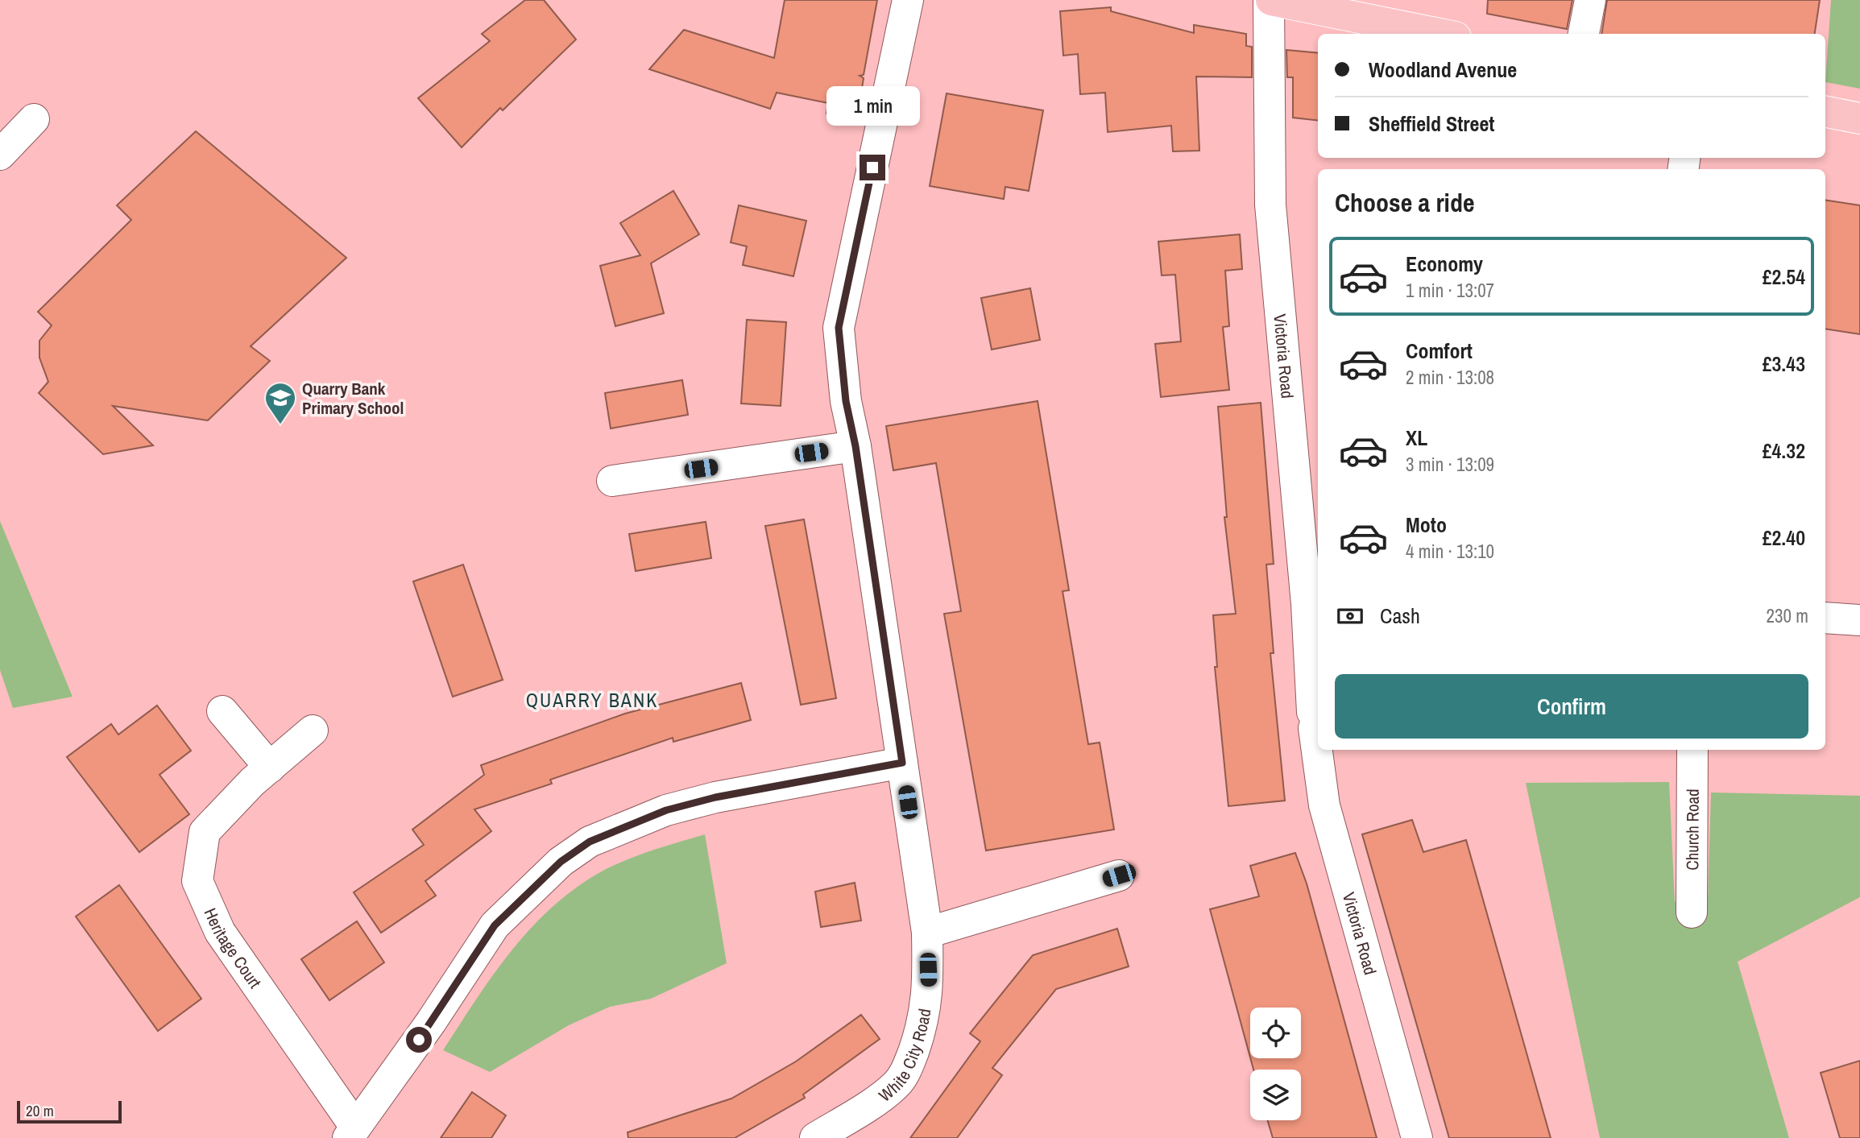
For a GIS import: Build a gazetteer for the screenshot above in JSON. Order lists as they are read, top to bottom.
{
  "streets": {
    "street": [
      "Victoria Road",
      "Church Road",
      "Heritage Court",
      "White City Road"
    ]
  },
  "districts": ["QUARRY BANK"],
  "places": {
    "school or university": ["Quarry Bank Primary School"]
  },
  "scale_bar": "20 m",
  "page": {
    "banner": ["Woodland Avenue", "Sheffield Street"],
    "bubble": "1 min",
    "heading": "Choose a ride",
    "list": [
      {
        "name": "Economy",
        "note": "1 min · 13:07",
        "value": "£2.54"
      },
      {
        "name": "Comfort",
        "note": "2 min · 13:08",
        "value": "£3.43"
      },
      {
        "name": "XL",
        "note": "3 min · 13:09",
        "value": "£4.32"
      },
      {
        "name": "Moto",
        "note": "4 min · 13:10",
        "value": "£2.40"
      }
    ],
    "pay": ["Cash", "230 m"],
    "buttons": "Confirm",
    "scale": "20 m"
  }
}
